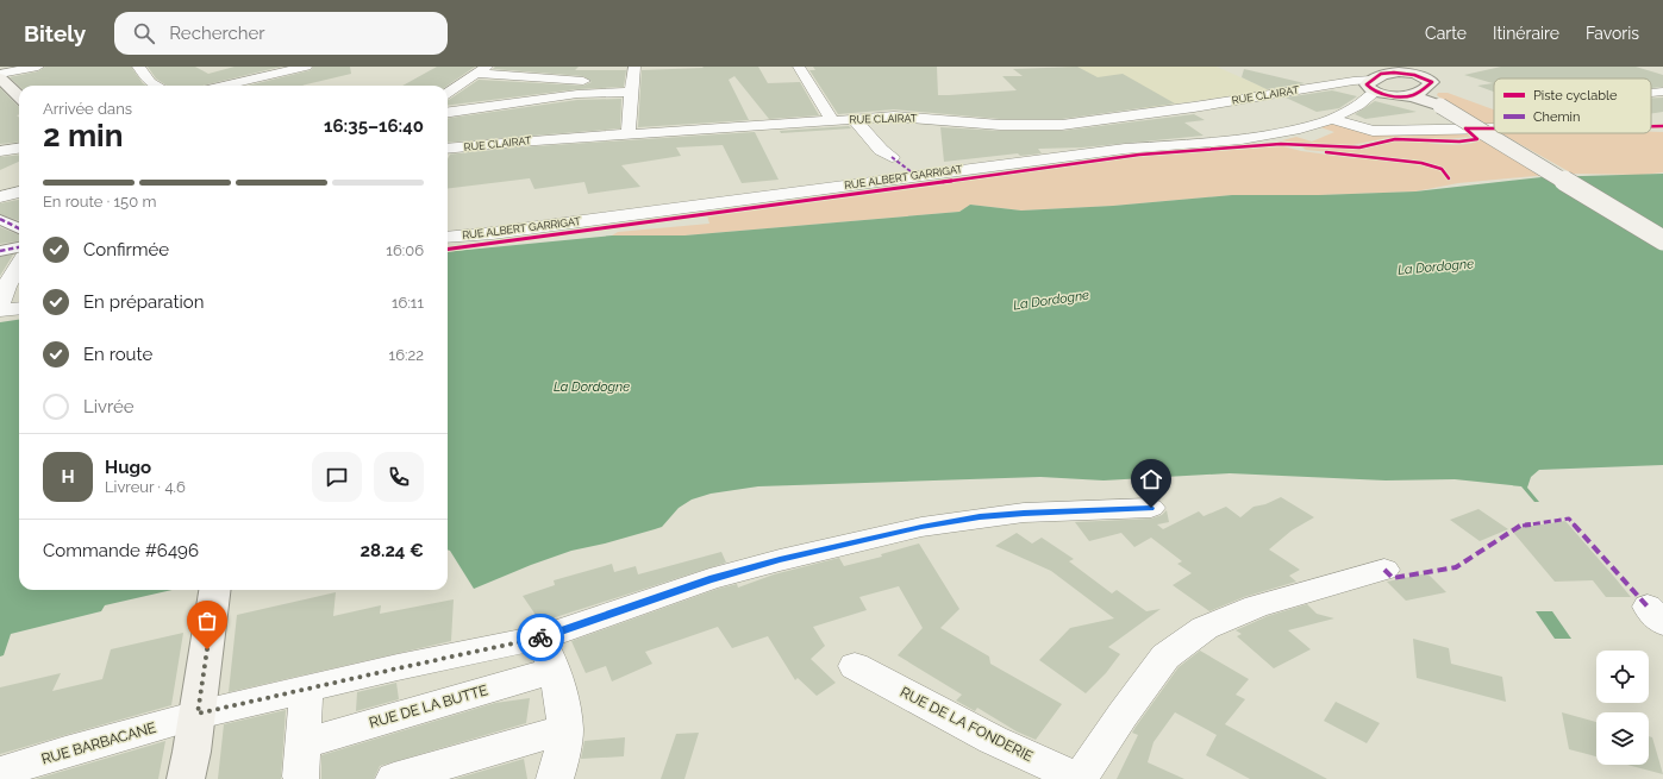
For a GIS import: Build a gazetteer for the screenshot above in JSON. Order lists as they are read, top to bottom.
{
  "streets": {
    "street": [
      "RUE CLAIRAT",
      "RUE ALBERT GARRIGAT",
      "RUE DE LA BUTTE",
      "RUE DE LA FONDERIE",
      "RUE BARBACANE"
    ]
  },
  "crossings": [
    ["RUE CLAIRAT", "RUE ALBERT GARRIGAT"],
    ["RUE DE LA BUTTE", "RUE BARBACANE"]
  ],
  "water": ["La Dordogne"],
  "legend": ["Piste cyclable", "Chemin"],
  "page": {
    "header": "Bitely",
    "search": "Rechercher",
    "nav": ["Carte", "Itinéraire", "Favoris"],
    "heading": ["2 min", "Arrivée dans", "16:35–16:40"],
    "panel": [
      "Hugo",
      "Livreur · 4.6",
      "Commande #6496",
      "28.24 €"
    ],
    "bar": "En route · 150 m",
    "list": [
      ["Confirmée", "16:06"],
      ["En préparation", "16:11"],
      ["En route", "16:22"],
      "Livrée"
    ],
    "round": "H"
  }
}
